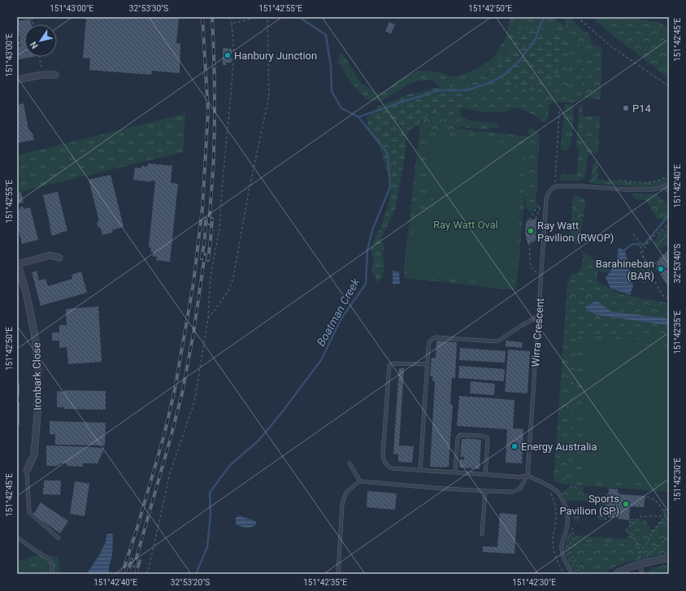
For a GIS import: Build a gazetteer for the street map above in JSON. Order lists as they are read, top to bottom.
{
  "streets": {
    "street": ["Ironbark Close"],
    "lane": ["Wirra Crescent"]
  },
  "water": ["Boatman Creek"],
  "parks": ["Ray Watt Oval"],
  "places": [
    "Hanbury Junction",
    "P14",
    "Ray Watt Pavilion (RWOP)",
    "Barahineban (BAR)",
    "Energy Australia",
    "Sports Pavilion (SP)"
  ],
  "north": "bottom left",
  "coordinates": [
    "151°43'00\"E",
    "32°53'30\"S",
    "151°42'55\"E",
    "151°42'50\"E",
    "151°42'45\"E",
    "151°42'40\"E",
    "32°53'40\"S",
    "151°42'35\"E",
    "151°42'30\"E",
    "32°53'20\"S"
  ]
}
